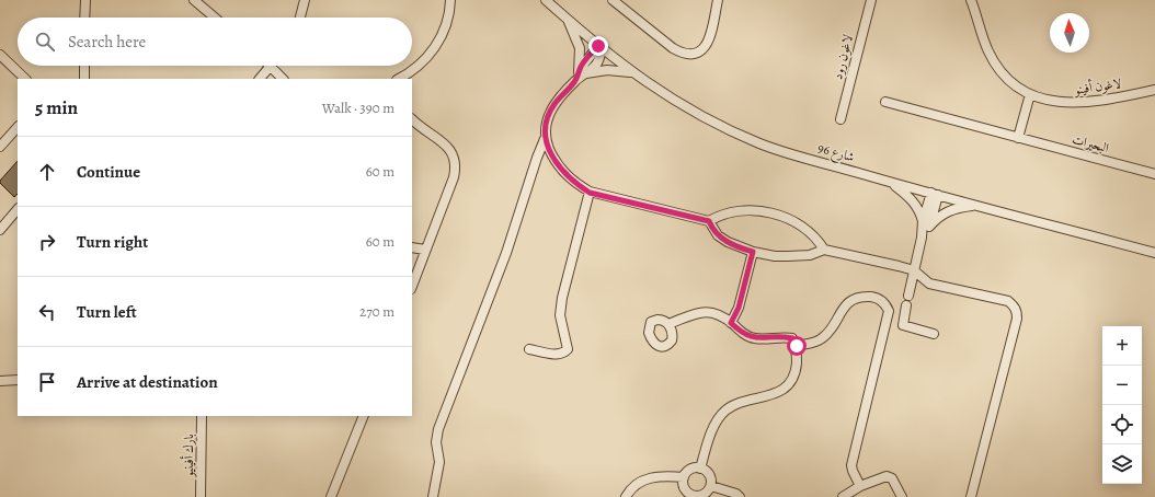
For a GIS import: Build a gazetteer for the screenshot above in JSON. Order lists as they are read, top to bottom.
{
  "streets": {
    "street": [
      "لاغون رود",
      "لاغون أفينو",
      "البحيرات",
      "شارع 96",
      "بارك أفينيو"
    ]
  },
  "north": "top",
  "page": {
    "search": "Search here",
    "heading": ["5 min", "Walk · 390 m"],
    "list": [
      ["Continue", "60 m"],
      ["Turn right", "60 m"],
      ["Turn left", "270 m"],
      "Arrive at destination"
    ],
    "map_buttons": ["+", "−"]
  }
}
